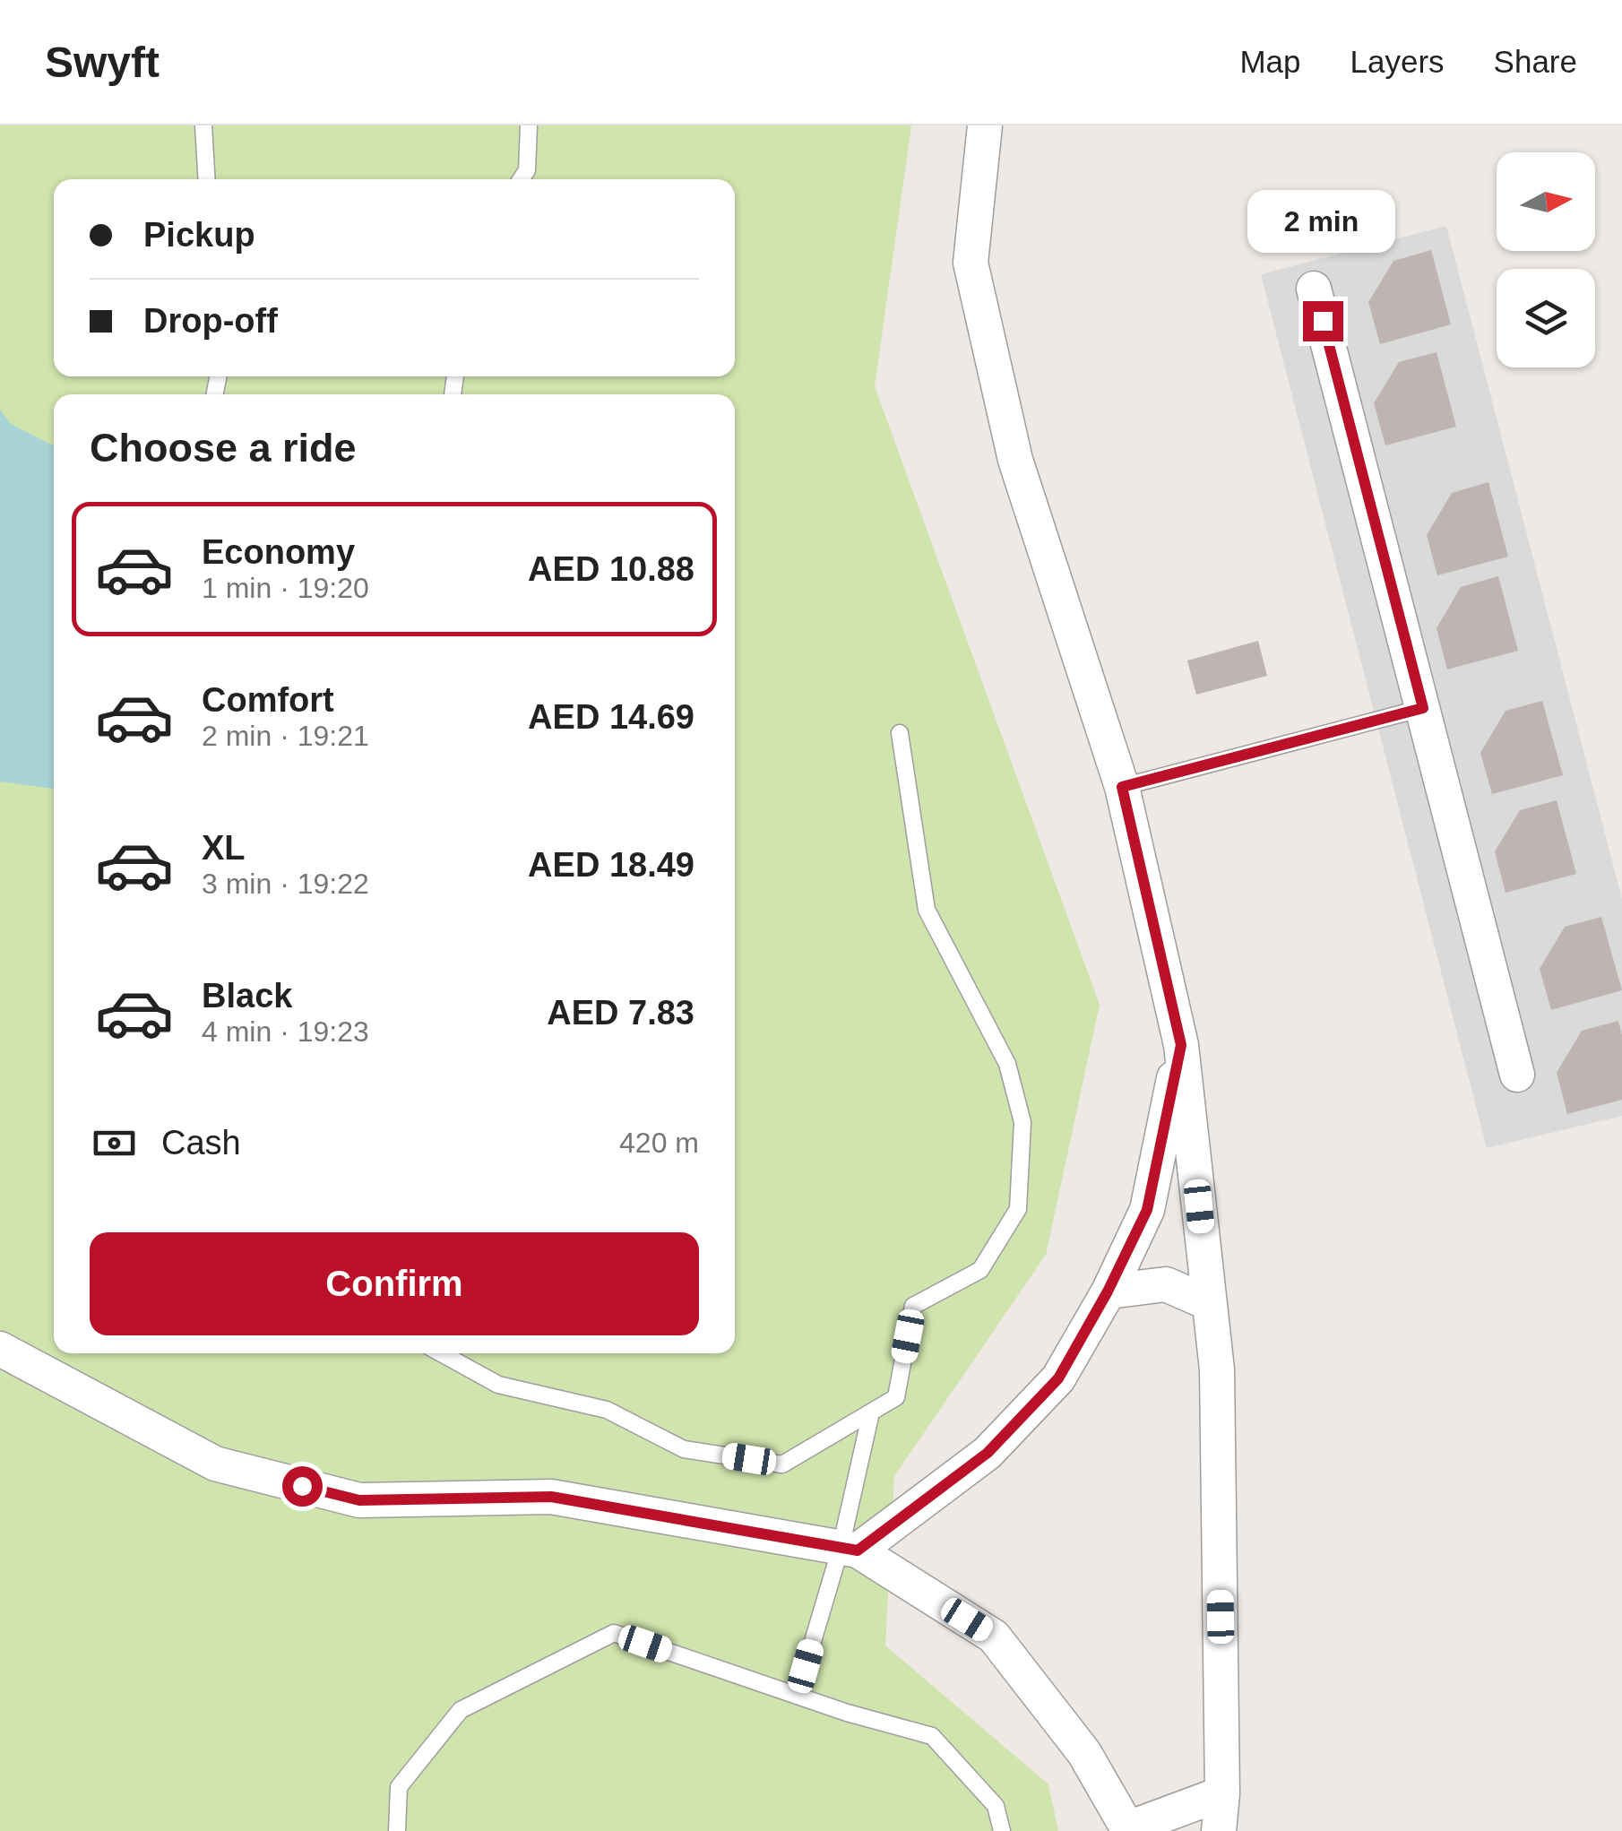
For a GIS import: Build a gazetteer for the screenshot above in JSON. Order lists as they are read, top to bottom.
{
  "north": "right",
  "page": {
    "header": "Swyft",
    "nav": ["Map", "Layers", "Share"],
    "banner": ["Pickup", "Drop-off"],
    "bubble": "2 min",
    "heading": "Choose a ride",
    "list": [
      {
        "name": "Economy",
        "note": "1 min · 19:20",
        "value": "AED 10.88"
      },
      {
        "name": "Comfort",
        "note": "2 min · 19:21",
        "value": "AED 14.69"
      },
      {
        "name": "XL",
        "note": "3 min · 19:22",
        "value": "AED 18.49"
      },
      {
        "name": "Black",
        "note": "4 min · 19:23",
        "value": "AED 7.83"
      }
    ],
    "pay": ["Cash", "420 m"],
    "buttons": "Confirm"
  }
}
